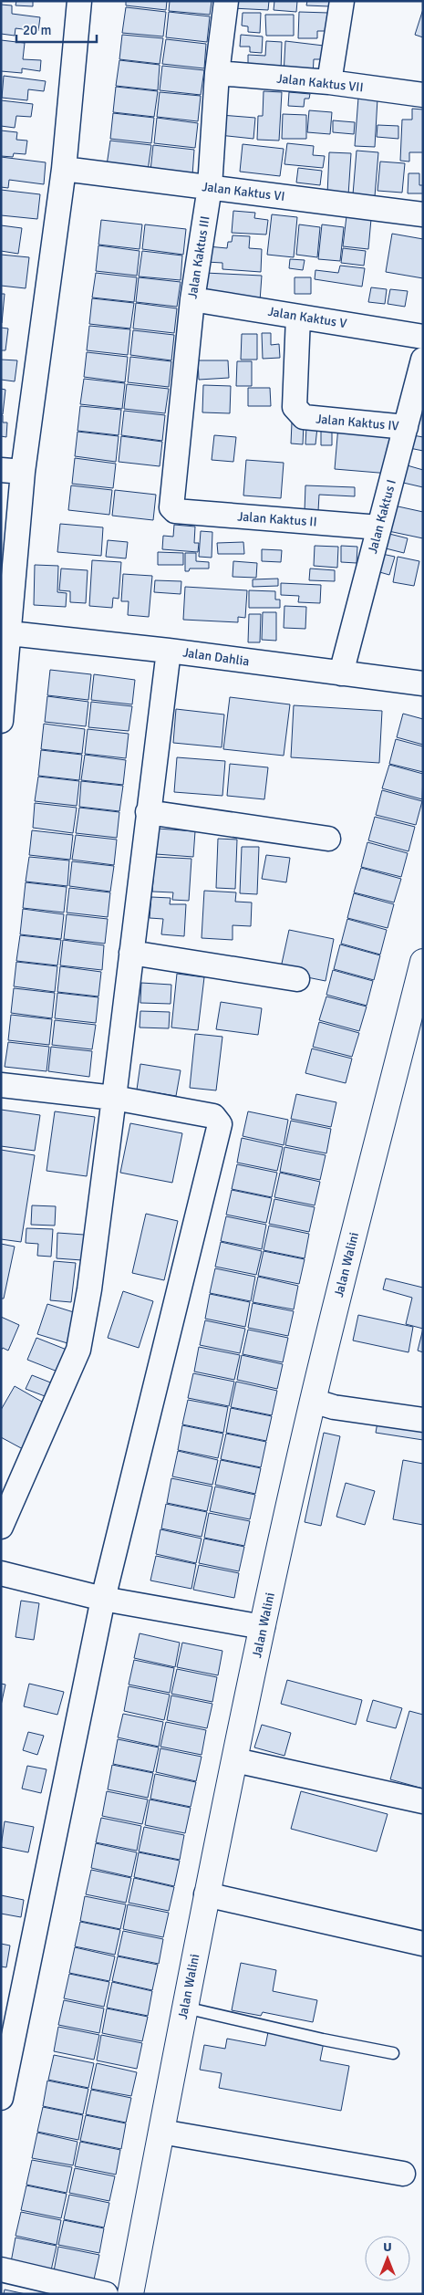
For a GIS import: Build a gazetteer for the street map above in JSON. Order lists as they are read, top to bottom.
{
  "streets": {
    "street": [
      "Jalan Kaktus VII",
      "Jalan Kaktus VI",
      "Jalan Kaktus III",
      "Jalan Kaktus V",
      "Jalan Kaktus IV",
      "Jalan Kaktus I",
      "Jalan Kaktus II",
      "Jalan Dahlia",
      "Jalan Walini"
    ]
  },
  "crossings": [
    ["Jalan Kaktus VII", "Jalan Kaktus III"],
    ["Jalan Kaktus VI", "Jalan Kaktus III"],
    ["Jalan Kaktus III", "Jalan Kaktus V"],
    ["Jalan Kaktus III", "Jalan Kaktus II"],
    ["Jalan Kaktus V", "Jalan Kaktus IV"],
    ["Jalan Kaktus IV", "Jalan Kaktus I"],
    ["Jalan Kaktus I", "Jalan Kaktus II"],
    ["Jalan Kaktus I", "Jalan Dahlia"]
  ],
  "scale_bar": "20 m",
  "north": "top"
}
